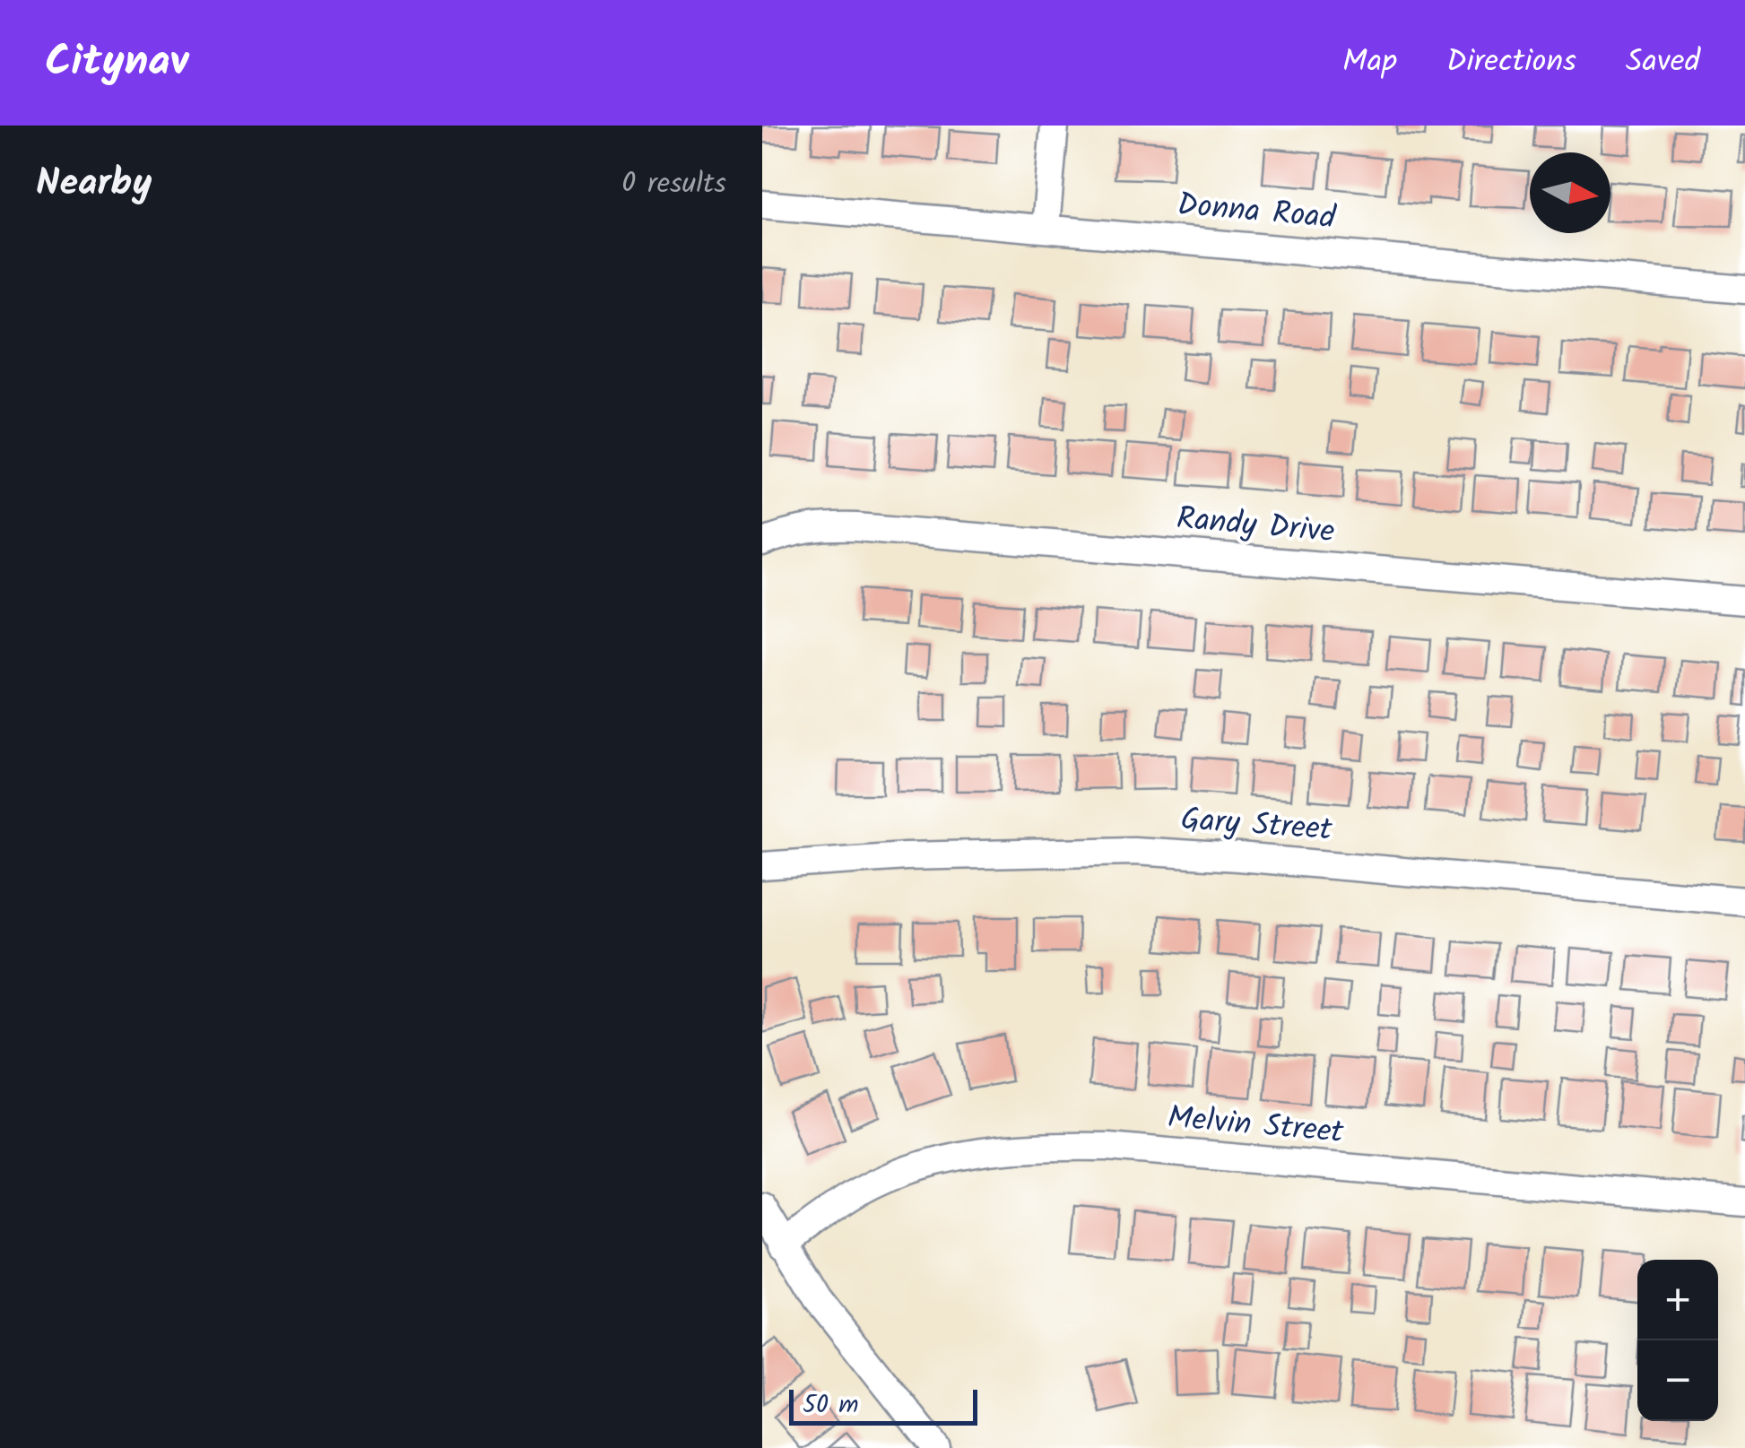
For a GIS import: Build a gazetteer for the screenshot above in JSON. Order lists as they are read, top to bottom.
{
  "streets": {
    "street": [
      "Donna Road",
      "Randy Drive",
      "Gary Street",
      "Melvin Street"
    ]
  },
  "scale_bar": "50 m",
  "north": "right",
  "page": {
    "header": "Citynav",
    "nav": ["Map", "Directions", "Saved"],
    "heading": ["Nearby", "0 results"],
    "map_buttons": ["+", "−"],
    "scale": "50 m"
  }
}
